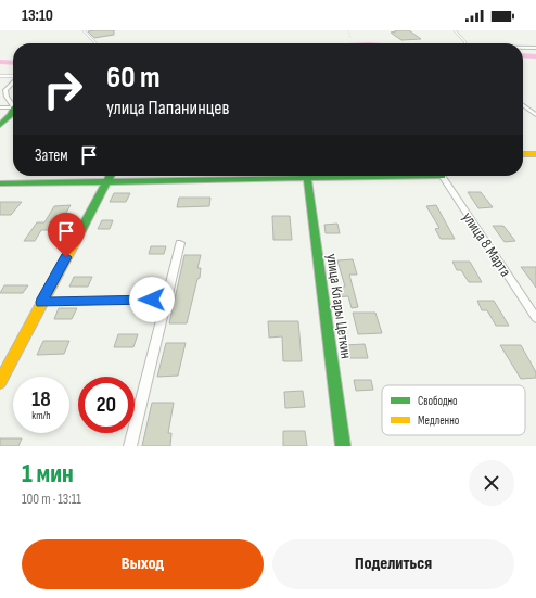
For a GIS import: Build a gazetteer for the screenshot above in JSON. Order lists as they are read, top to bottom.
{
  "streets": {
    "street": ["улица 8 Марта", "улица Клары Цеткин"]
  },
  "legend": ["Свободно", "Медленно"],
  "page": {
    "status": "13:10",
    "turn": ["60 m", "улица Папанинцев"],
    "then": "Затем",
    "speed": "18 km/h",
    "limit": "20",
    "heading": ["1 мин", "100 m · 13:11"],
    "buttons": ["Выход", "Поделиться"]
  }
}
